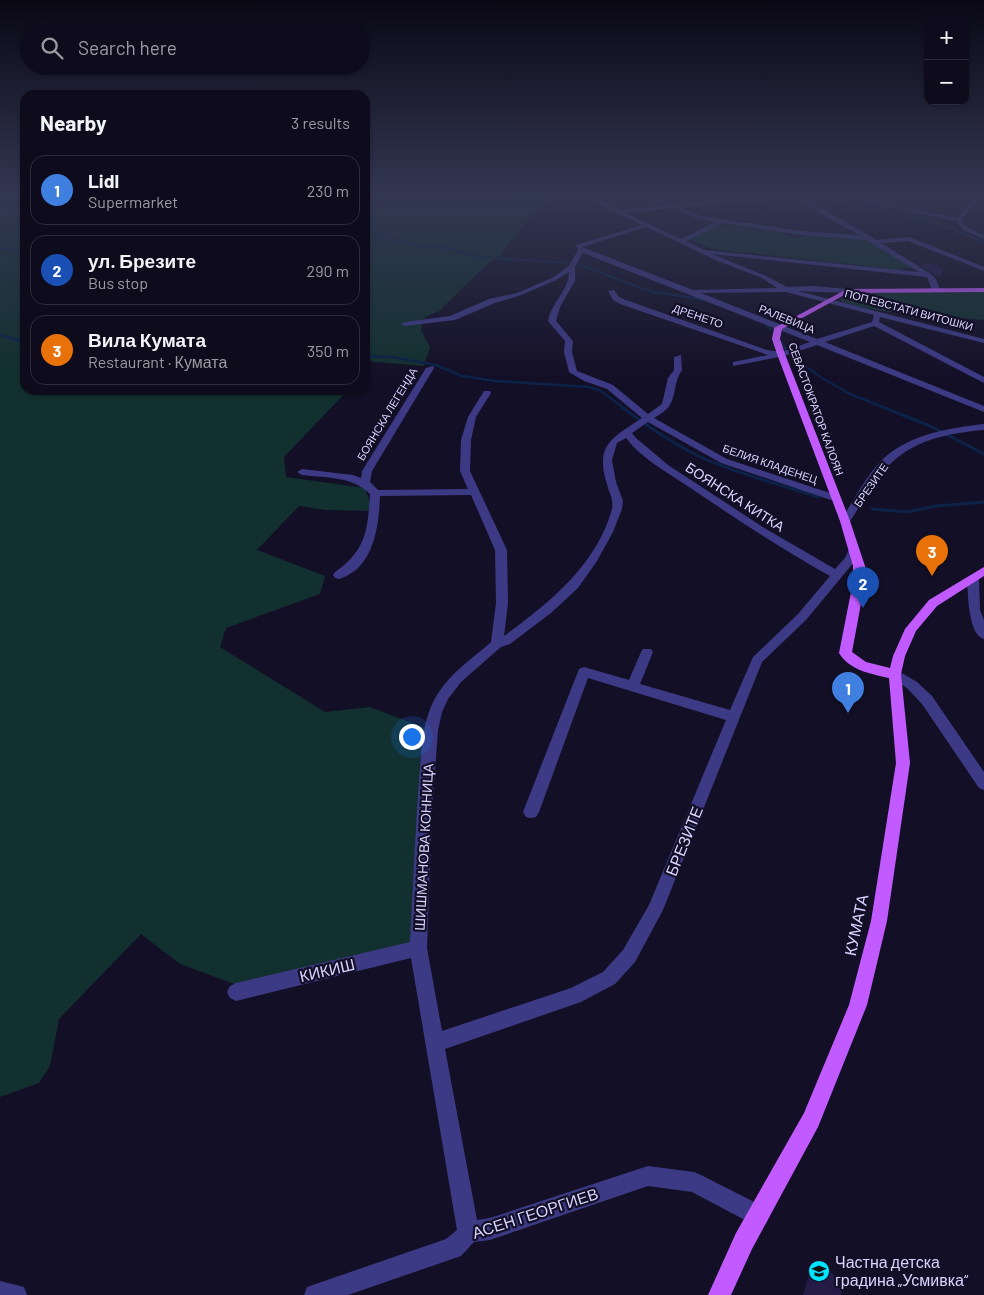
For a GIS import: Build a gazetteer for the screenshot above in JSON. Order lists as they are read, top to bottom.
{
  "streets": {
    "main road": ["СЕВАСТОКРАТОР КАЛОЯН", "КУМАТА"],
    "street": [
      "ПОП ЕВСТАТИ ВИТОШКИ",
      "ДРЕНЕТО",
      "РАЛЕВИЦА",
      "БОЯНСКА ЛЕГЕНДА",
      "БЕЛИЯ КЛАДЕНЕЦ",
      "БРЕЗИТЕ",
      "БОЯНСКА КИТКА",
      "ШИШМАНОВА КОННИЦА",
      "КИКИШ",
      "АСЕН ГЕОРГИЕВ"
    ]
  },
  "crossings": [
    ["ПОП ЕВСТАТИ ВИТОШКИ", "СЕВАСТОКРАТОР КАЛОЯН"],
    ["ДРЕНЕТО", "СЕВАСТОКРАТОР КАЛОЯН"],
    ["РАЛЕВИЦА", "СЕВАСТОКРАТОР КАЛОЯН"],
    ["СЕВАСТОКРАТОР КАЛОЯН", "БЕЛИЯ КЛАДЕНЕЦ"],
    ["СЕВАСТОКРАТОР КАЛОЯН", "БРЕЗИТЕ"],
    ["СЕВАСТОКРАТОР КАЛОЯН", "КУМАТА"],
    ["БЕЛИЯ КЛАДЕНЕЦ", "ШИШМАНОВА КОННИЦА"],
    ["БРЕЗИТЕ", "БОЯНСКА КИТКА"],
    ["БРЕЗИТЕ", "ШИШМАНОВА КОННИЦА"],
    ["БОЯНСКА КИТКА", "ШИШМАНОВА КОННИЦА"],
    ["ШИШМАНОВА КОННИЦА", "КИКИШ"],
    ["ШИШМАНОВА КОННИЦА", "АСЕН ГЕОРГИЕВ"],
    ["КУМАТА", "АСЕН ГЕОРГИЕВ"]
  ],
  "places": {
    "school or university": ["Частна детска градина „Усмивка“"]
  },
  "page": {
    "map_buttons": ["+", "−"],
    "search": "Search here",
    "heading": ["Nearby", "3 results"],
    "list": [
      {
        "mark": "1",
        "name": "Lidl",
        "note": "Supermarket",
        "value": "230 m"
      },
      {
        "mark": "2",
        "name": "ул. Брезите",
        "note": "Bus stop",
        "value": "290 m"
      },
      {
        "mark": "3",
        "name": "Вила Кумата",
        "note": "Restaurant · Кумата",
        "value": "350 m"
      }
    ],
    "pins": ["3", "2", "1"]
  }
}
